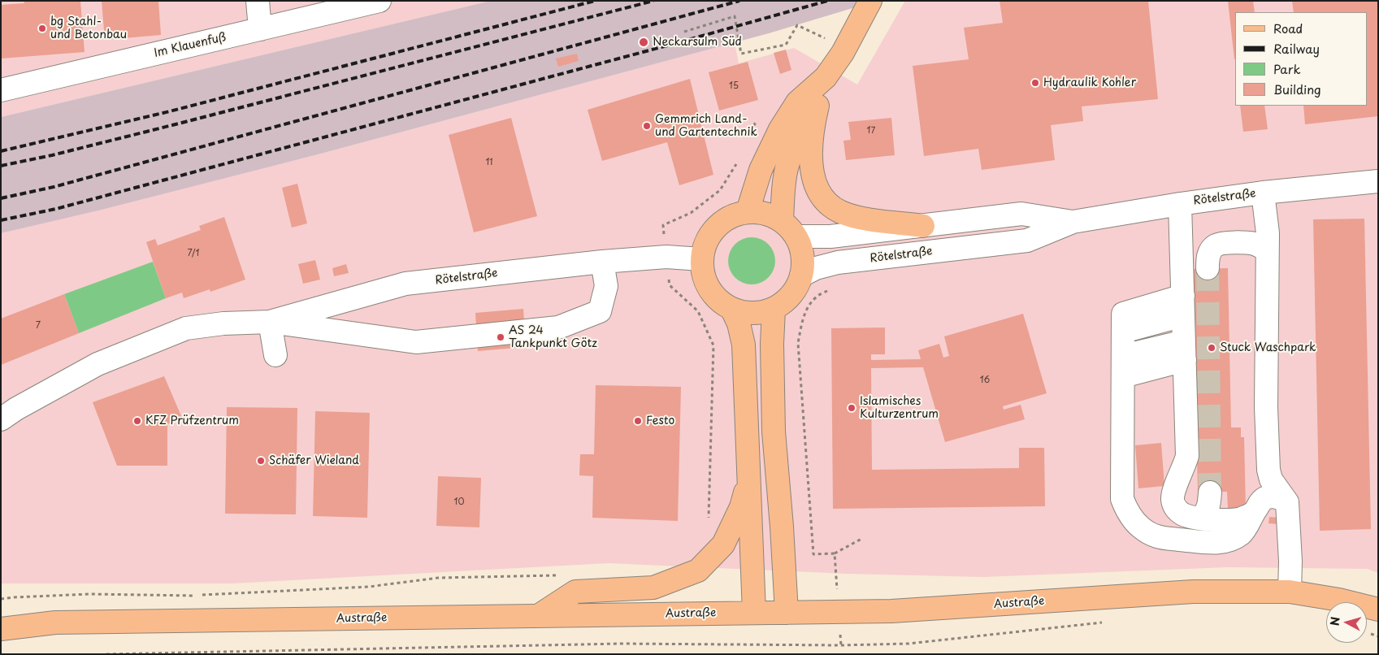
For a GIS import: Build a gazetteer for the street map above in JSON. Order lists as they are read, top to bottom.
{
  "streets": {
    "main road": ["Austraße"],
    "street": ["Im Klauenfuß", "Rötelstraße"]
  },
  "places": [
    "bg Stahl- und Betonbau",
    "Neckarsulm Süd",
    "Hydraulik Kohler",
    "Gemmrich Land- und Gartentechnik",
    "AS 24 Tankpunkt Götz",
    "Stuck Waschpark",
    "Islamisches Kulturzentrum",
    "KFZ Prüfzentrum",
    "Festo",
    "Schäfer Wieland"
  ],
  "house_numbers": [
    "15",
    "17",
    "11",
    "7/1",
    "7",
    "16",
    "10"
  ],
  "legend": [
    "Road",
    "Railway",
    "Park",
    "Building"
  ],
  "north": "left"
}
